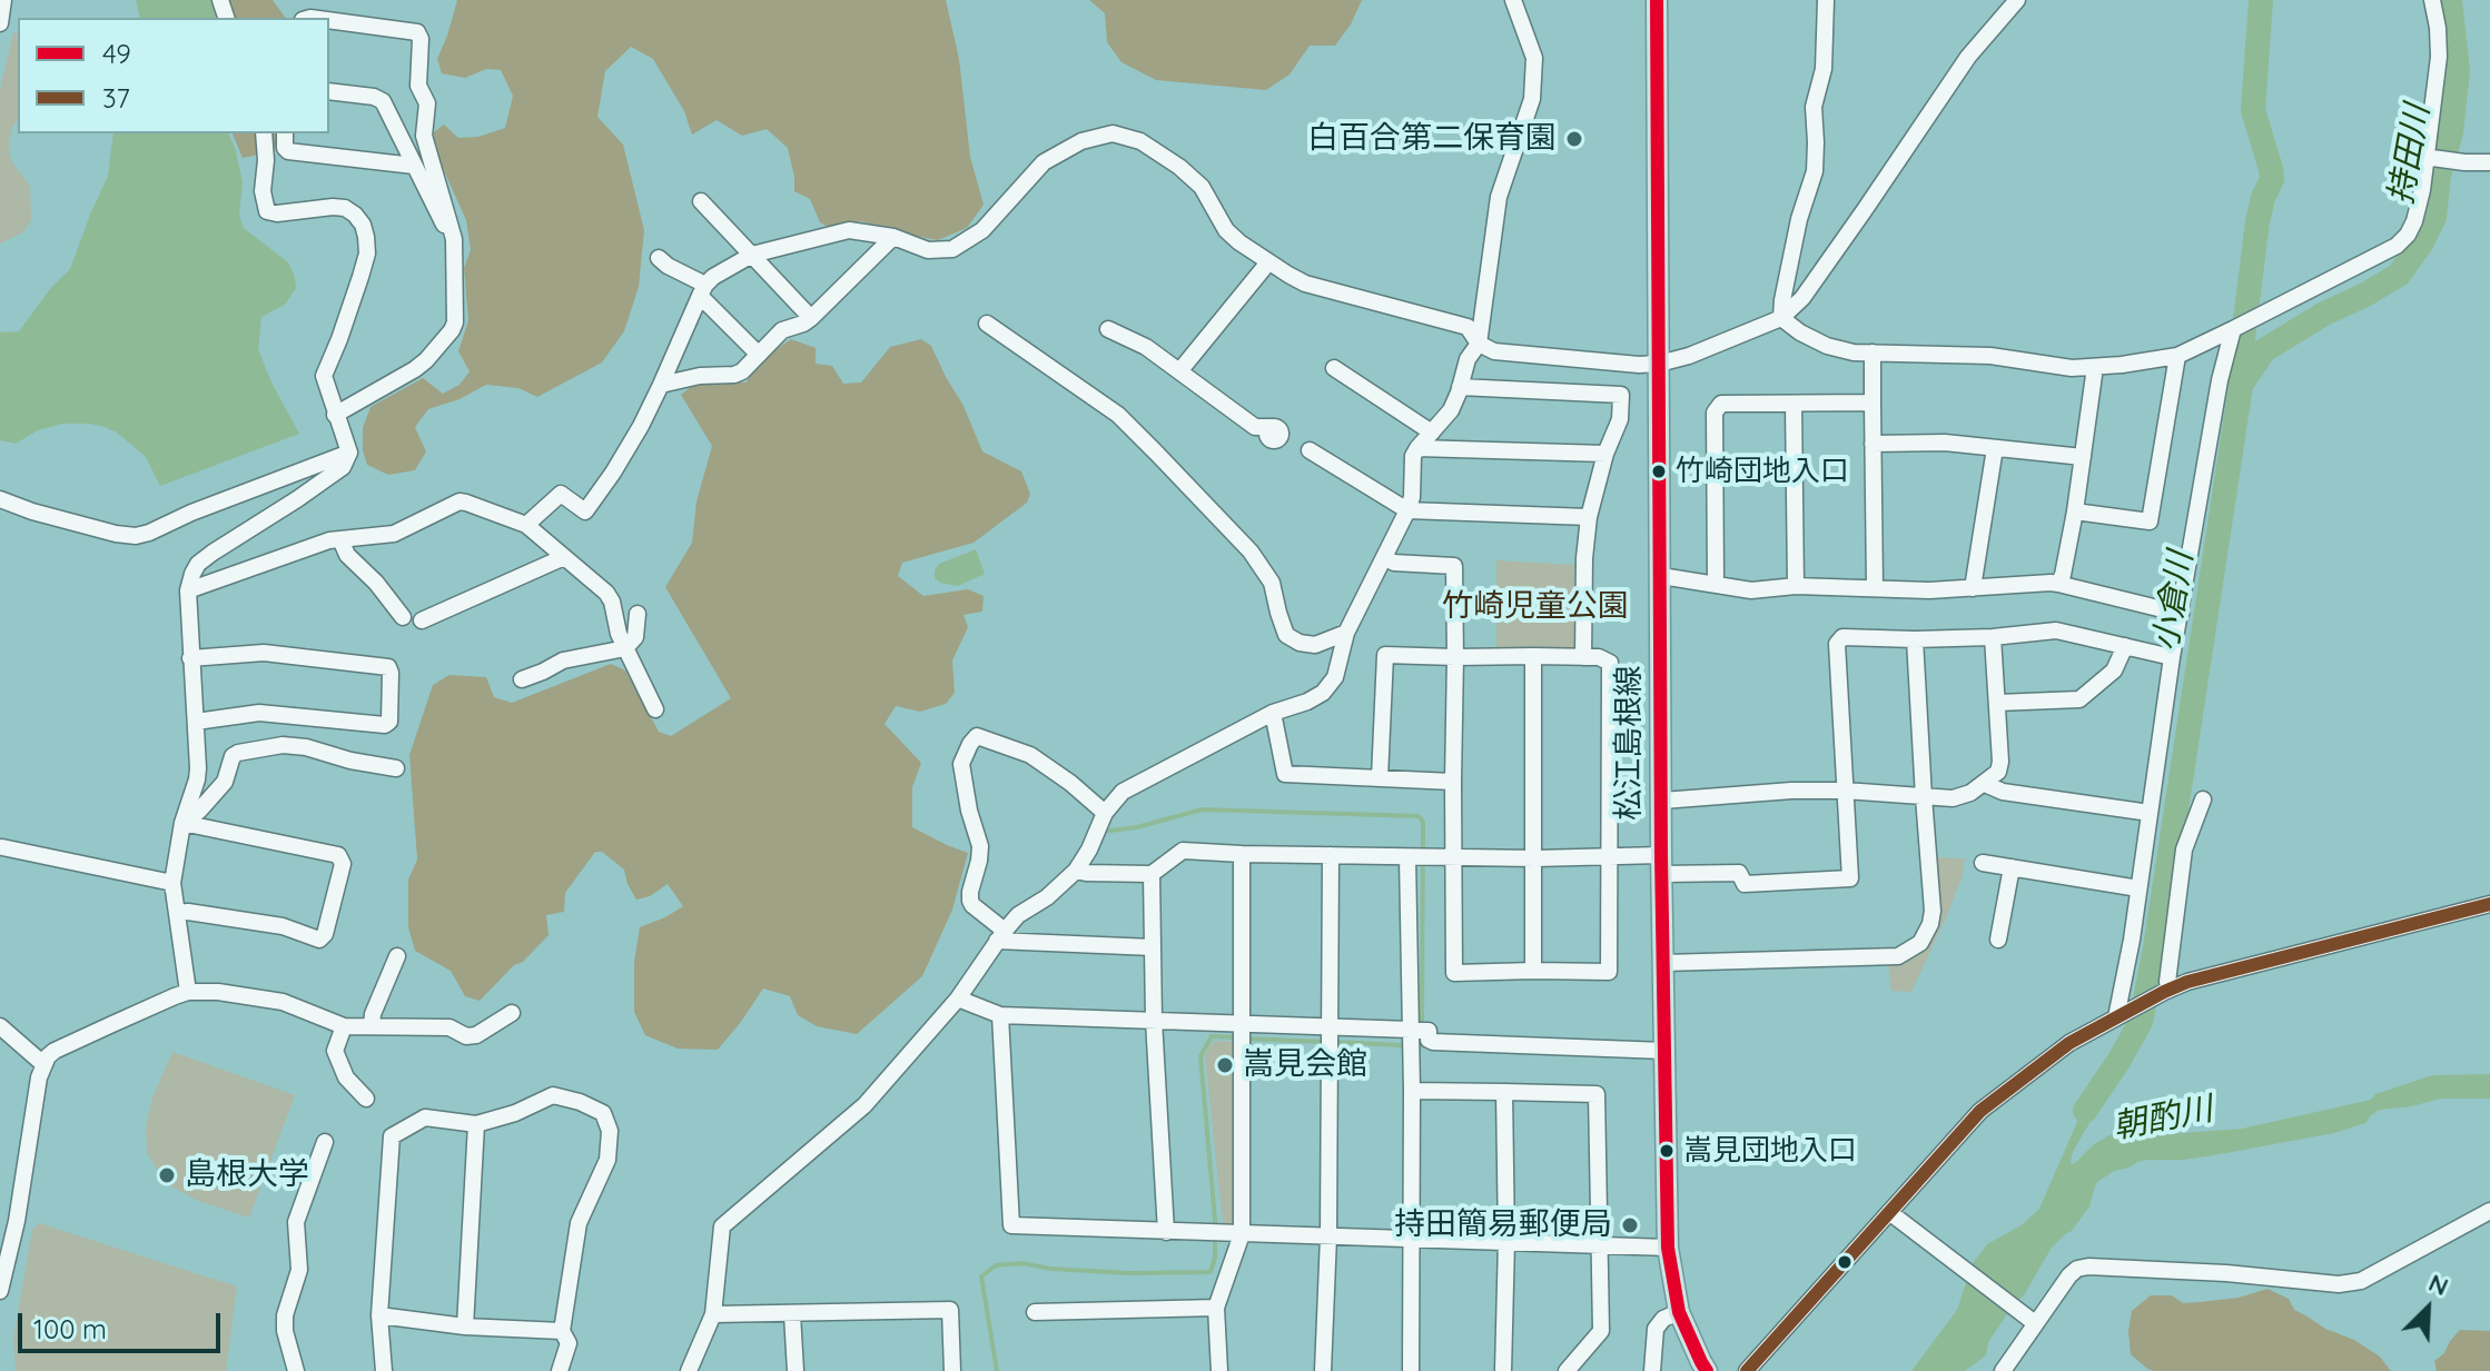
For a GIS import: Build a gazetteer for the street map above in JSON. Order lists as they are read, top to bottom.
{
  "streets": {
    "main road": ["松江島根線"]
  },
  "water": ["持田川", "小倉川", "朝酌川"],
  "parks": ["竹崎児童公園"],
  "places": [
    "白百合第二保育園",
    "竹崎団地入口",
    "嵩見会館",
    "嵩見団地入口",
    "島根大学",
    "持田簡易郵便局"
  ],
  "lines": ["transit line 49", "transit line 37"],
  "legend": ["49", "37"],
  "scale_bar": "100 m",
  "north": "top right"
}
